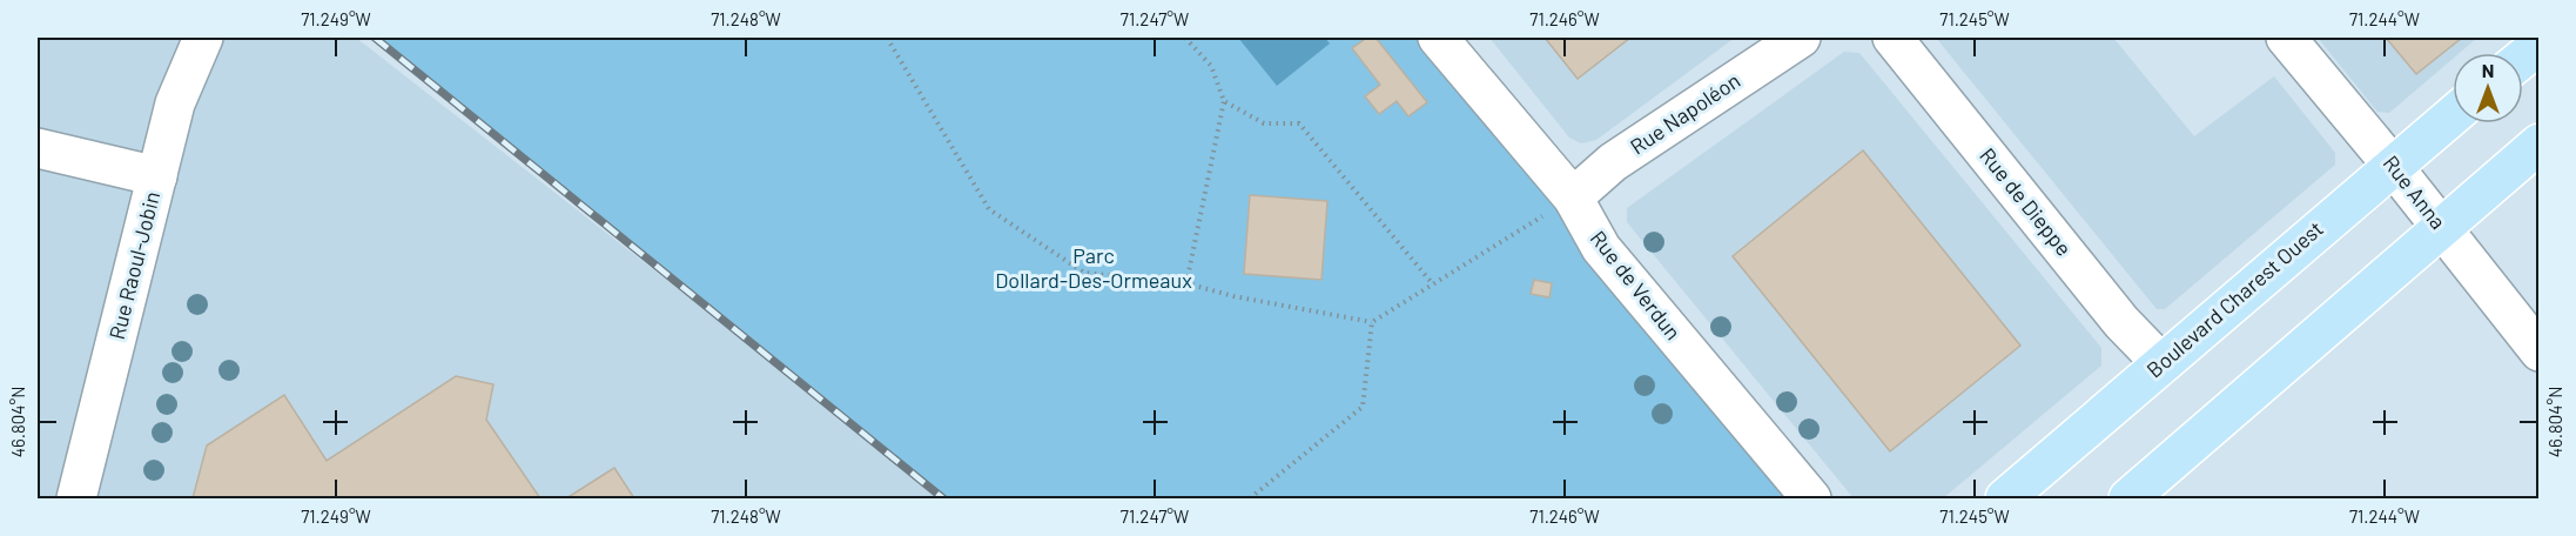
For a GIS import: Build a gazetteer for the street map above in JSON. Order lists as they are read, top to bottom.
{
  "streets": {
    "main road": ["Boulevard Charest Ouest"],
    "street": [
      "Rue Napoléon",
      "Rue Anna",
      "Rue de Dieppe",
      "Rue Raoul-Jobin",
      "Rue de Verdun"
    ]
  },
  "crossings": [
    ["Rue Napoléon", "Rue de Verdun"],
    ["Rue Anna", "Boulevard Charest Ouest"],
    ["Rue de Dieppe", "Boulevard Charest Ouest"]
  ],
  "parks": ["Parc Dollard-Des-Ormeaux"],
  "north": "top",
  "coordinates": [
    "71.249°W",
    "71.248°W",
    "71.247°W",
    "71.246°W",
    "71.245°W",
    "71.244°W",
    "46.804°N"
  ]
}
